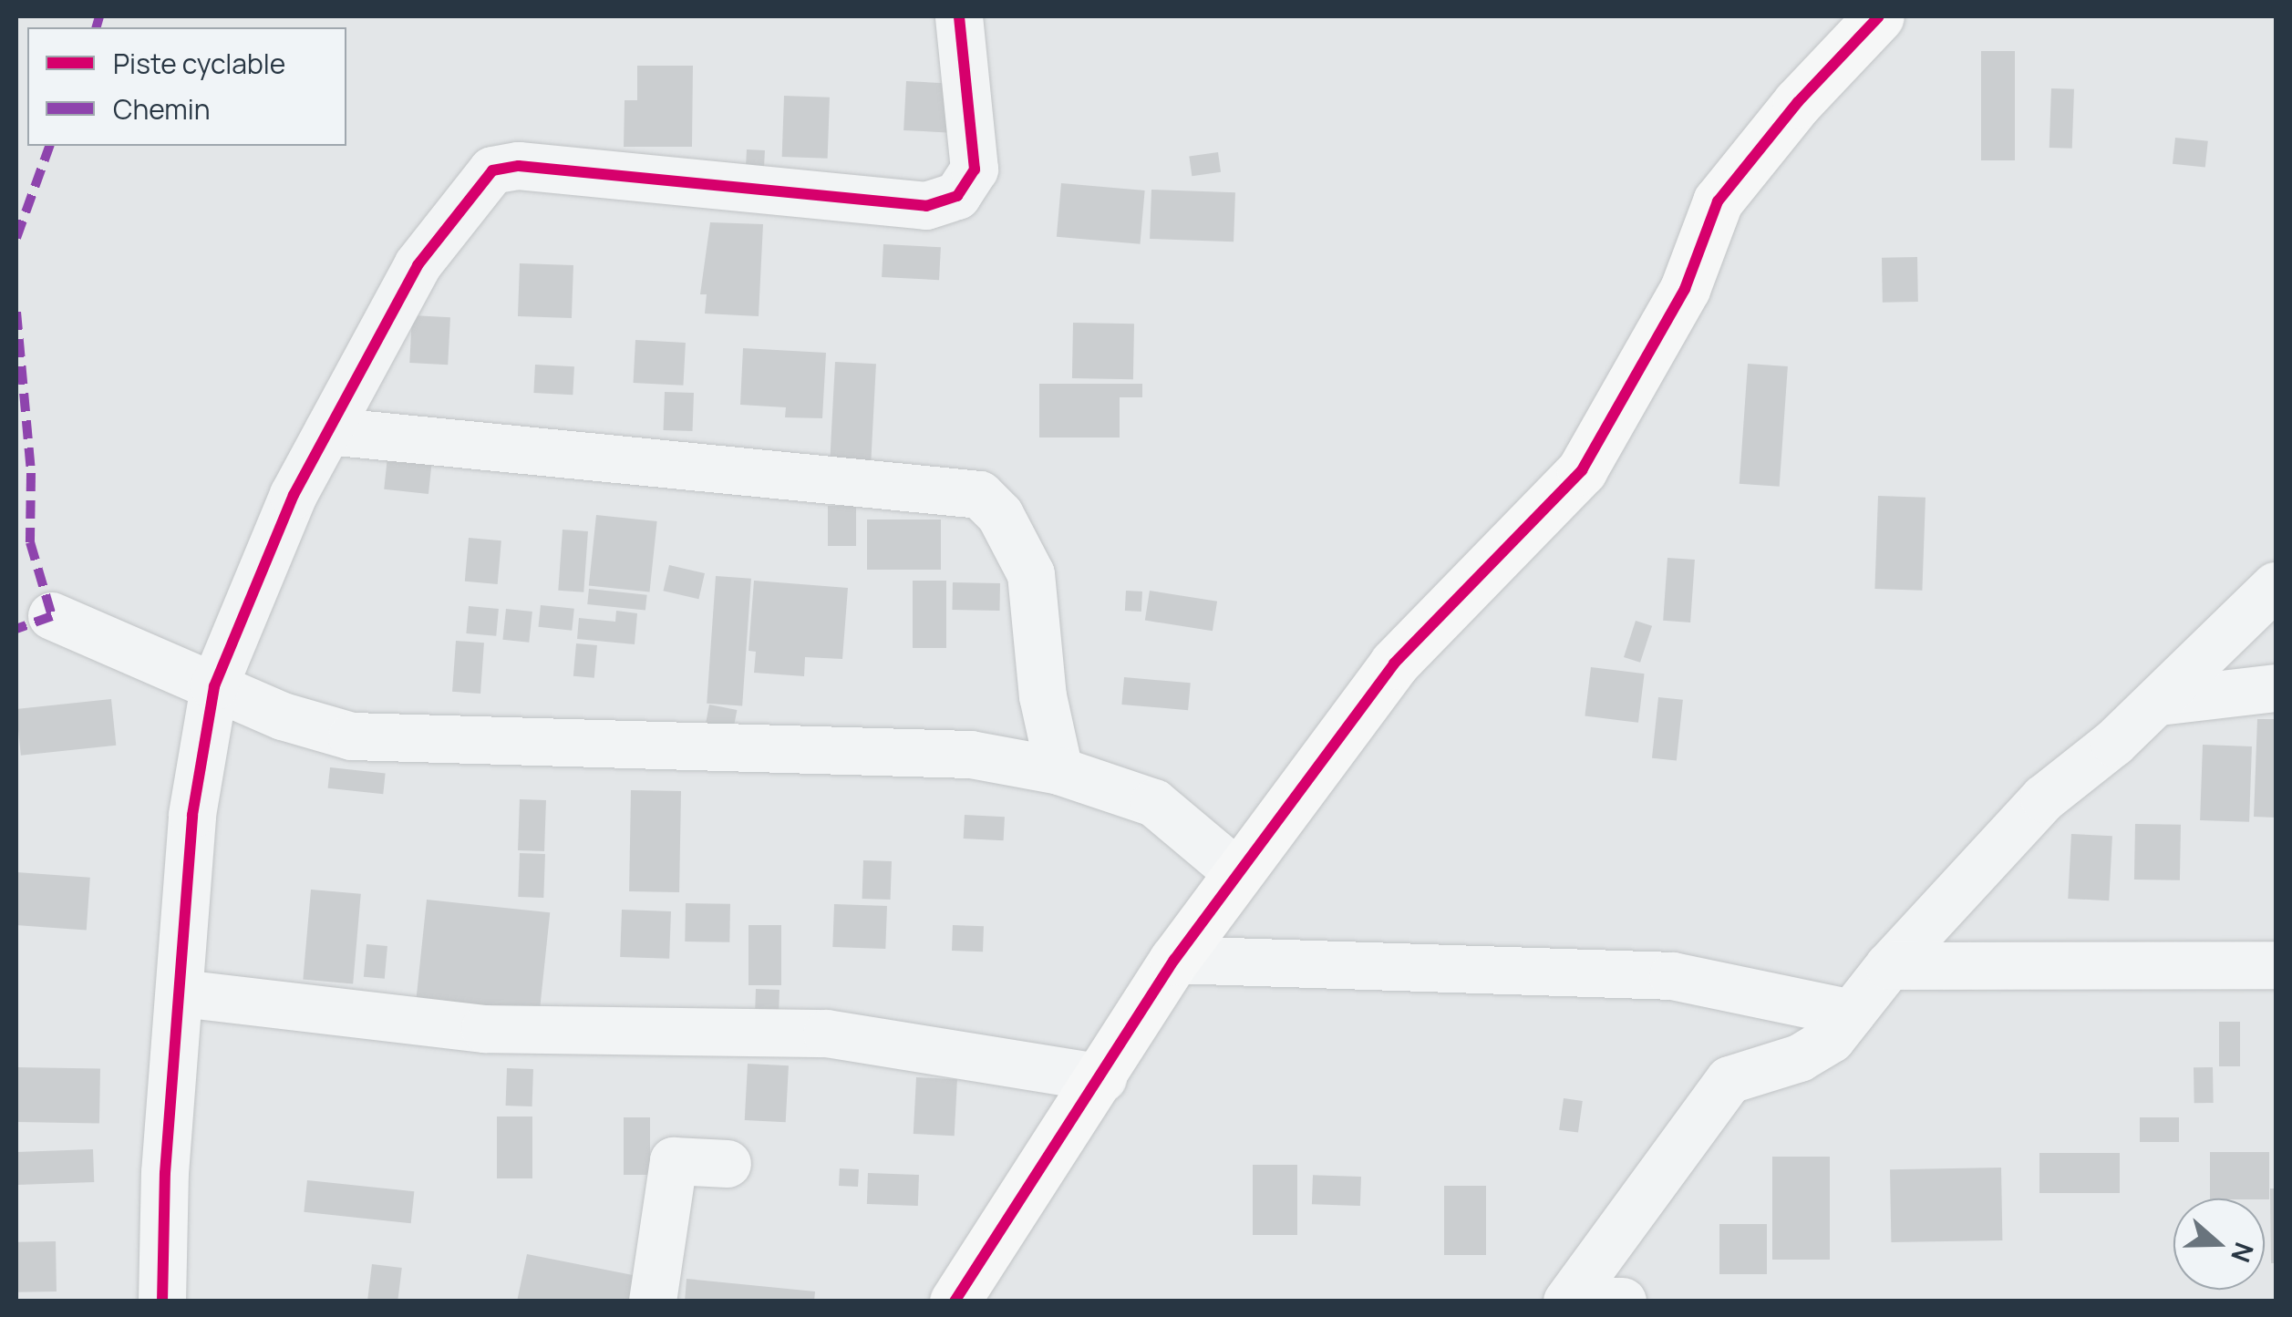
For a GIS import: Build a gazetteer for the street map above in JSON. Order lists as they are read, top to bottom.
{
  "legend": ["Piste cyclable", "Chemin"],
  "north": "right"
}
